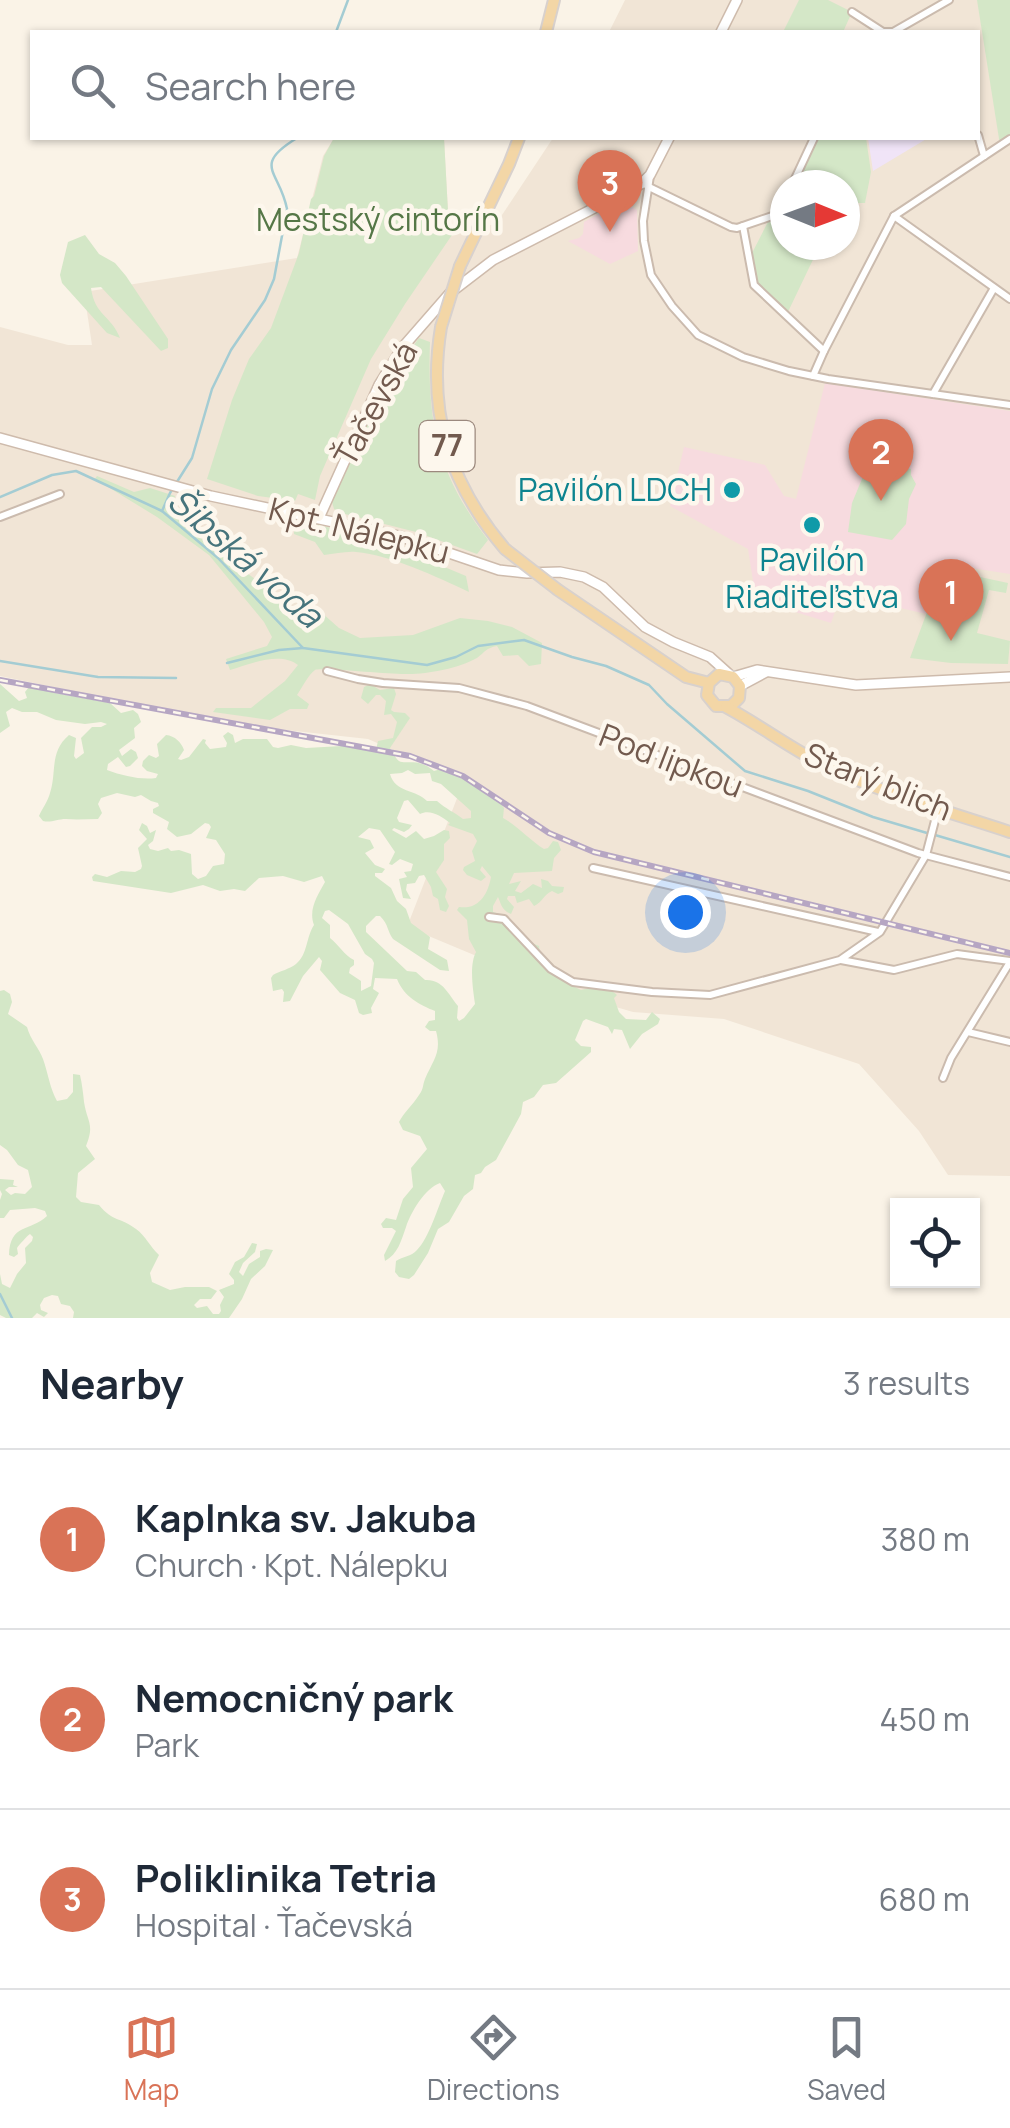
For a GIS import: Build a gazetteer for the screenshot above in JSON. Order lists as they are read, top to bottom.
{
  "streets": {
    "main road": ["77", "Starý blich"],
    "street": ["Ťačevská", "Kpt. Nálepku", "Pod lipkou"]
  },
  "crossings": [
    ["Ťačevská", "Kpt. Nálepku"],
    ["77", "Kpt. Nálepku"],
    ["77", "Starý blich"],
    ["Kpt. Nálepku", "Starý blich"]
  ],
  "water": ["Šibská voda"],
  "parks": ["Mestský cintorín"],
  "places": ["Pavilón LDCH", "Pavilón Riaditeľstva"],
  "north": "right",
  "page": {
    "search": "Search here",
    "pins": ["3", "2", "1"],
    "heading": ["Nearby", "3 results"],
    "list": [
      {
        "mark": "1",
        "name": "Kaplnka sv. Jakuba",
        "note": "Church · Kpt. Nálepku",
        "value": "380 m"
      },
      {
        "mark": "2",
        "name": "Nemocničný park",
        "note": "Park",
        "value": "450 m"
      },
      {
        "mark": "3",
        "name": "Poliklinika Tetria",
        "note": "Hospital · Ťačevská",
        "value": "680 m"
      }
    ],
    "nav": ["Map", "Directions", "Saved"]
  }
}
